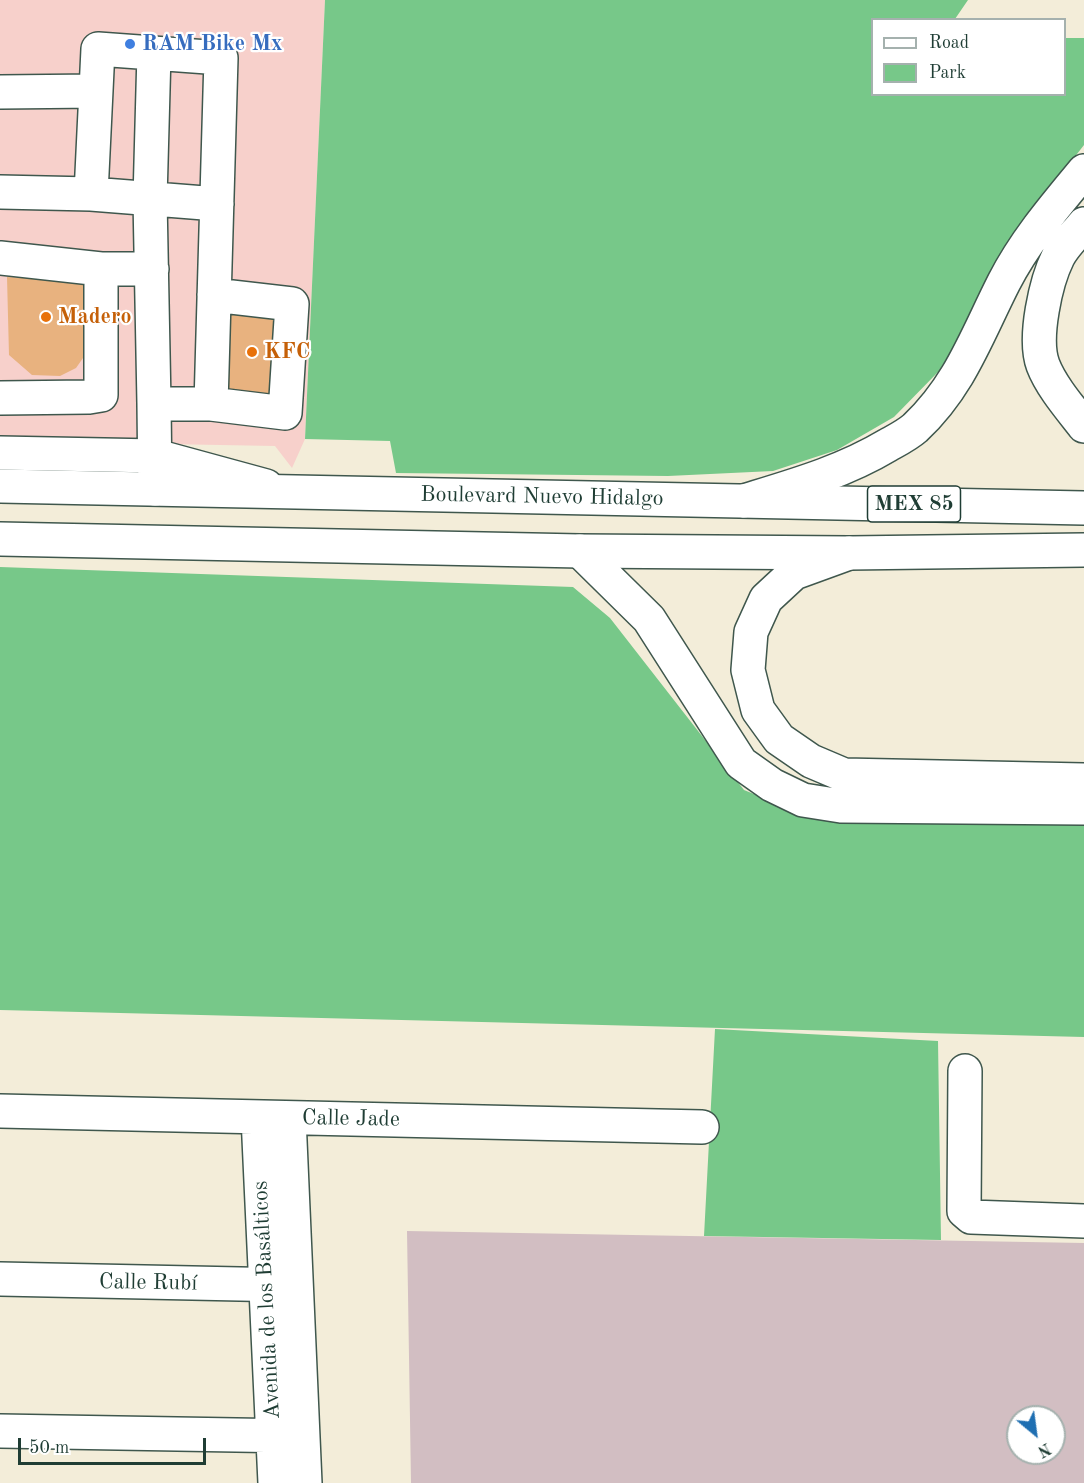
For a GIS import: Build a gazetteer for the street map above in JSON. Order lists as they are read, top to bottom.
{
  "streets": {
    "main road": [
      "Boulevard Nuevo Hidalgo",
      "MEX 85",
      "Calle Jade",
      "Calle Rubí",
      "Avenida de los Basálticos"
    ]
  },
  "crossings": [
    ["Calle Jade", "Avenida de los Basálticos"],
    ["Calle Rubí", "Avenida de los Basálticos"]
  ],
  "places": ["RAM Bike Mx", "Madero", "KFC"],
  "legend": ["Road", "Park"],
  "scale_bar": "50 m",
  "north": "bottom right"
}
